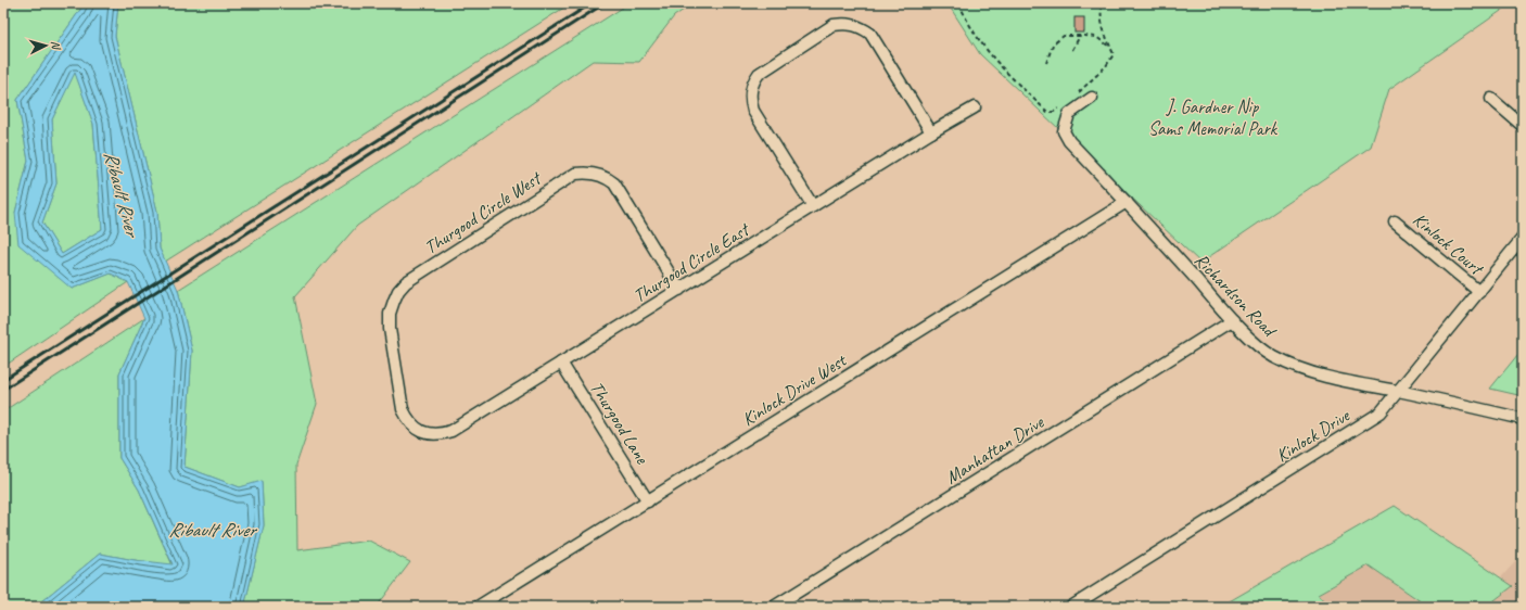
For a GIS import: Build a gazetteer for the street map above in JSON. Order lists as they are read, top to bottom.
{
  "streets": {
    "street": [
      "Thurgood Circle West",
      "Kinlock Court",
      "Thurgood Circle East",
      "Richardson Road",
      "Kinlock Drive West",
      "Thurgood Lane",
      "Kinlock Drive",
      "Manhattan Drive"
    ]
  },
  "crossings": [
    ["Thurgood Circle West", "Thurgood Circle East"],
    ["Kinlock Court", "Kinlock Drive"],
    ["Thurgood Circle East", "Thurgood Lane"],
    ["Richardson Road", "Kinlock Drive West"],
    ["Richardson Road", "Kinlock Drive"],
    ["Richardson Road", "Manhattan Drive"],
    ["Kinlock Drive West", "Thurgood Lane"]
  ],
  "water": ["Ribault River"],
  "parks": ["J. Gardner Nip Sams Memorial Park"],
  "north": "right"
}
